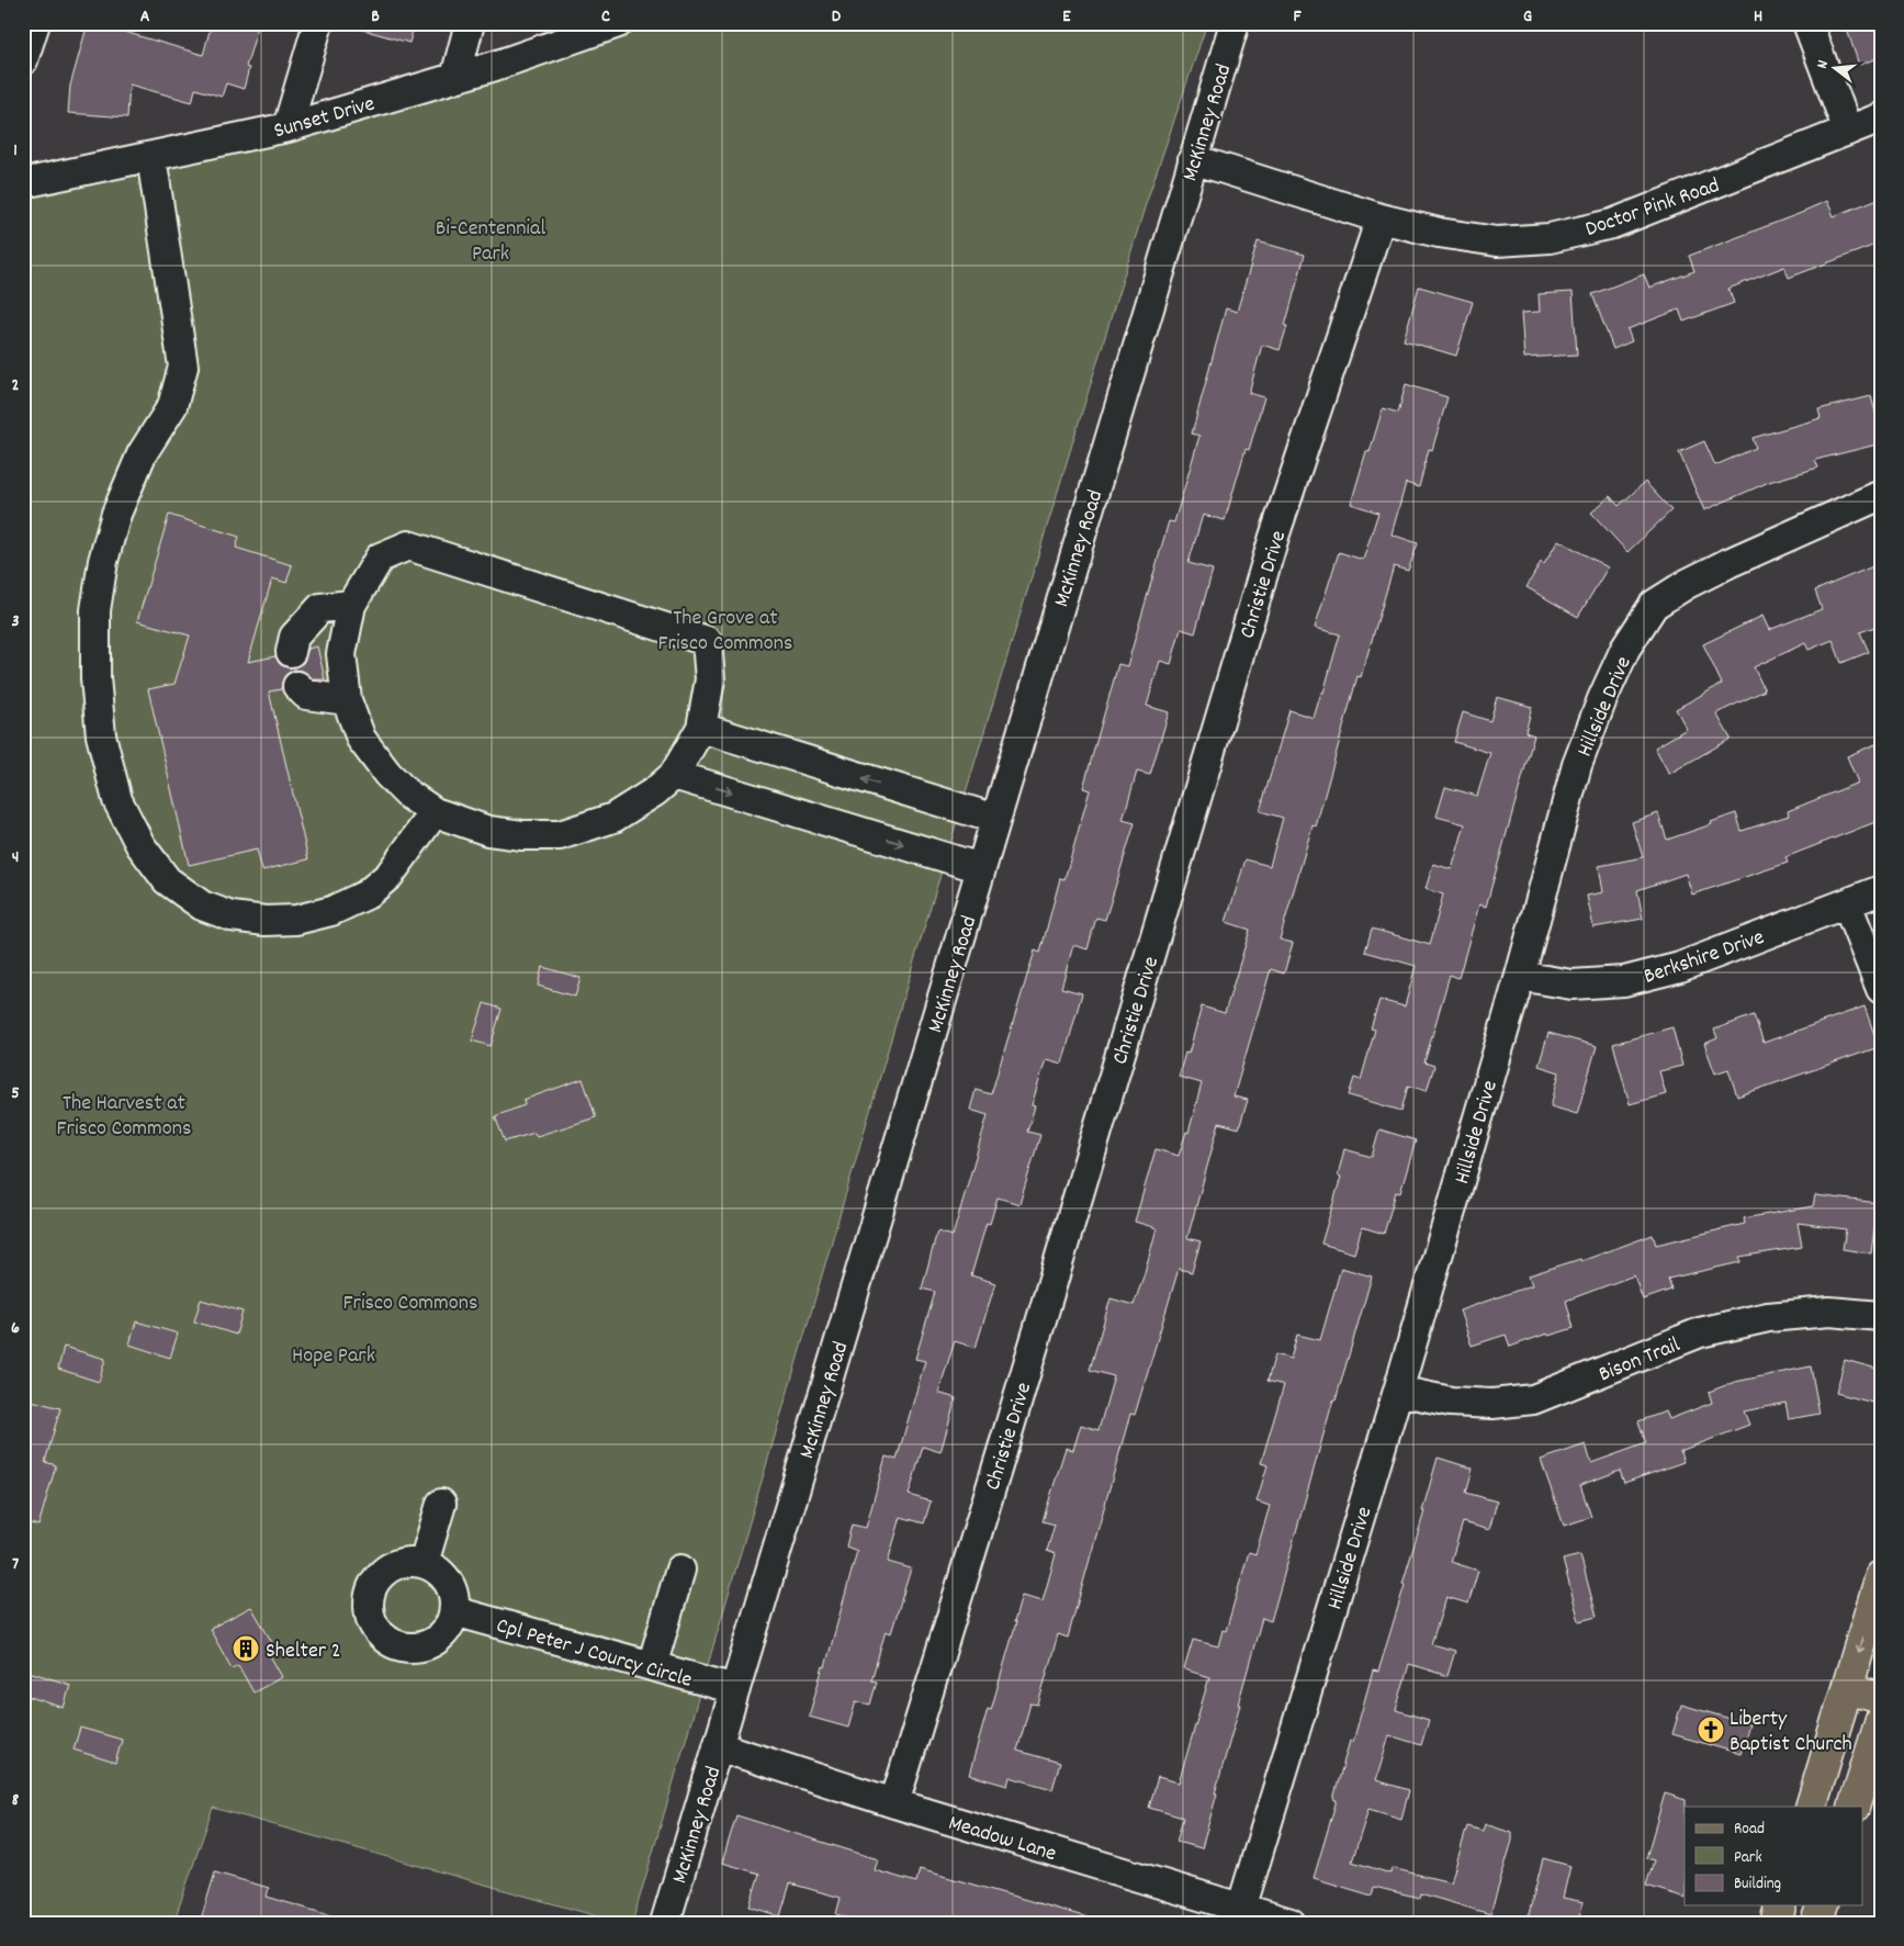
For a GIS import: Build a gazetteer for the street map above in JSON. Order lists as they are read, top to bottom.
{
  "streets": {
    "street": [
      "Sunset Drive",
      "McKinney Road",
      "Doctor Pink Road",
      "Christie Drive",
      "Hillside Drive",
      "Berkshire Drive",
      "Bison Trail",
      "Cpl Peter J Courcy Circle",
      "Meadow Lane"
    ]
  },
  "crossings": [
    ["McKinney Road", "Doctor Pink Road"],
    ["McKinney Road", "Cpl Peter J Courcy Circle"],
    ["McKinney Road", "Meadow Lane"],
    ["Doctor Pink Road", "Christie Drive"],
    ["Christie Drive", "Meadow Lane"],
    ["Hillside Drive", "Berkshire Drive"],
    ["Hillside Drive", "Bison Trail"],
    ["Hillside Drive", "Meadow Lane"]
  ],
  "parks": [
    "Bi-Centennial Park",
    "The Grove at Frisco Commons",
    "The Harvest at Frisco Commons",
    "Frisco Commons",
    "Hope Park"
  ],
  "places": {
    "building": ["Shelter 2"],
    "church": ["Liberty Baptist Church"]
  },
  "legend": ["Road", "Park", "Building"],
  "north": "left",
  "grid": {
    "columns": [
      "A",
      "B",
      "C",
      "D",
      "E",
      "F",
      "G",
      "H"
    ],
    "rows": [
      "1",
      "2",
      "3",
      "4",
      "5",
      "6",
      "7",
      "8"
    ]
  }
}
